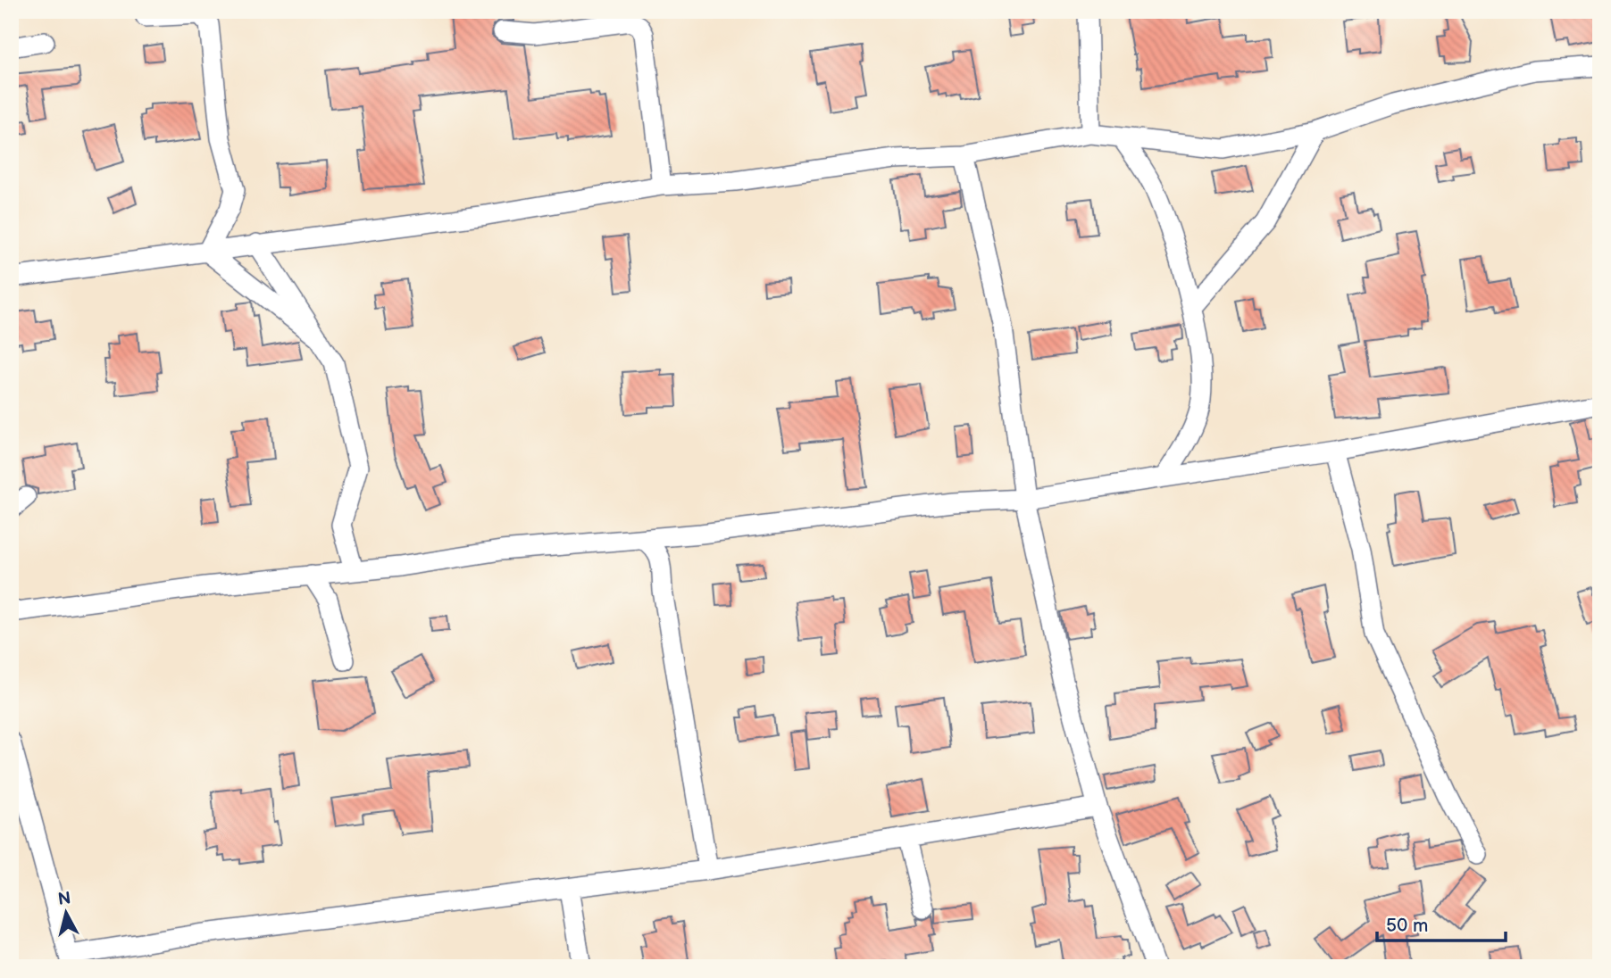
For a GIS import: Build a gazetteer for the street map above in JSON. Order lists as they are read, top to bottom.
{
  "scale_bar": "50 m",
  "north": "top"
}
